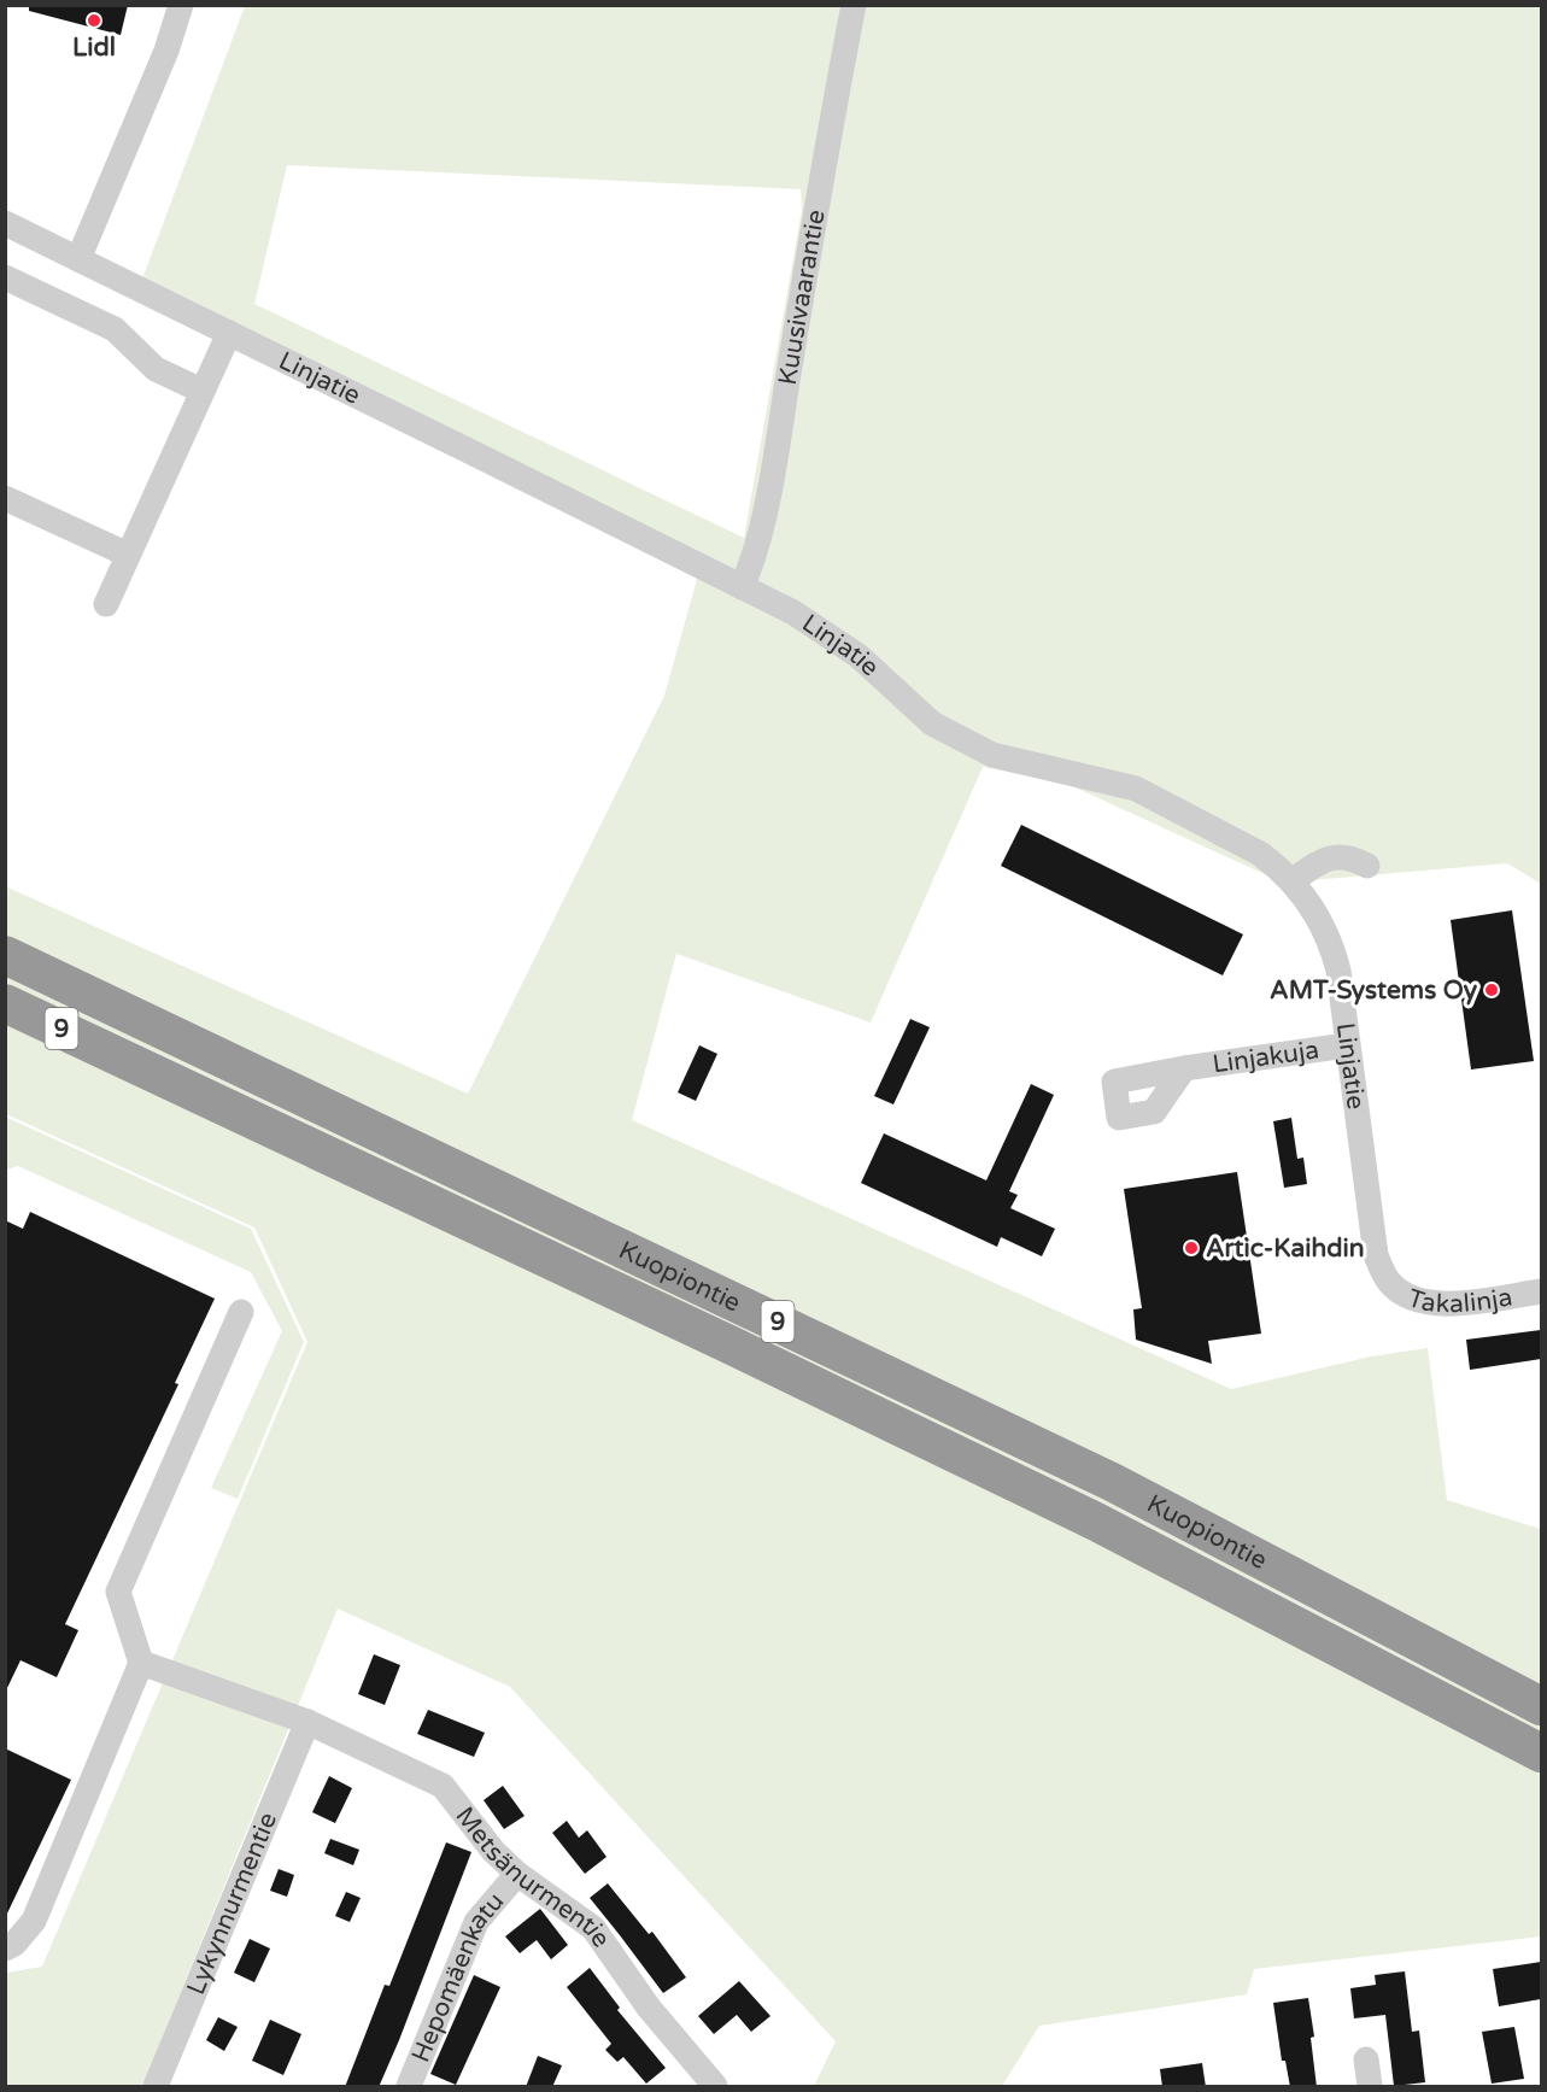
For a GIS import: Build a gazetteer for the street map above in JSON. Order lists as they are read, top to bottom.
{
  "streets": {
    "highway": ["9", "Kuopiontie"],
    "street": [
      "Kuusivaarantie",
      "Linjatie",
      "Linjakuja",
      "Takalinja",
      "Metsänurmentie",
      "Lykynnurmentie",
      "Hepomäenkatu"
    ]
  },
  "crossings": [
    ["Kuusivaarantie", "Linjatie"],
    ["Linjatie", "Linjakuja"],
    ["Linjatie", "Takalinja"],
    ["Metsänurmentie", "Lykynnurmentie"],
    ["Metsänurmentie", "Hepomäenkatu"]
  ],
  "places": ["Lidl", "AMT-Systems Oy", "Artic-Kaihdin"]
}
